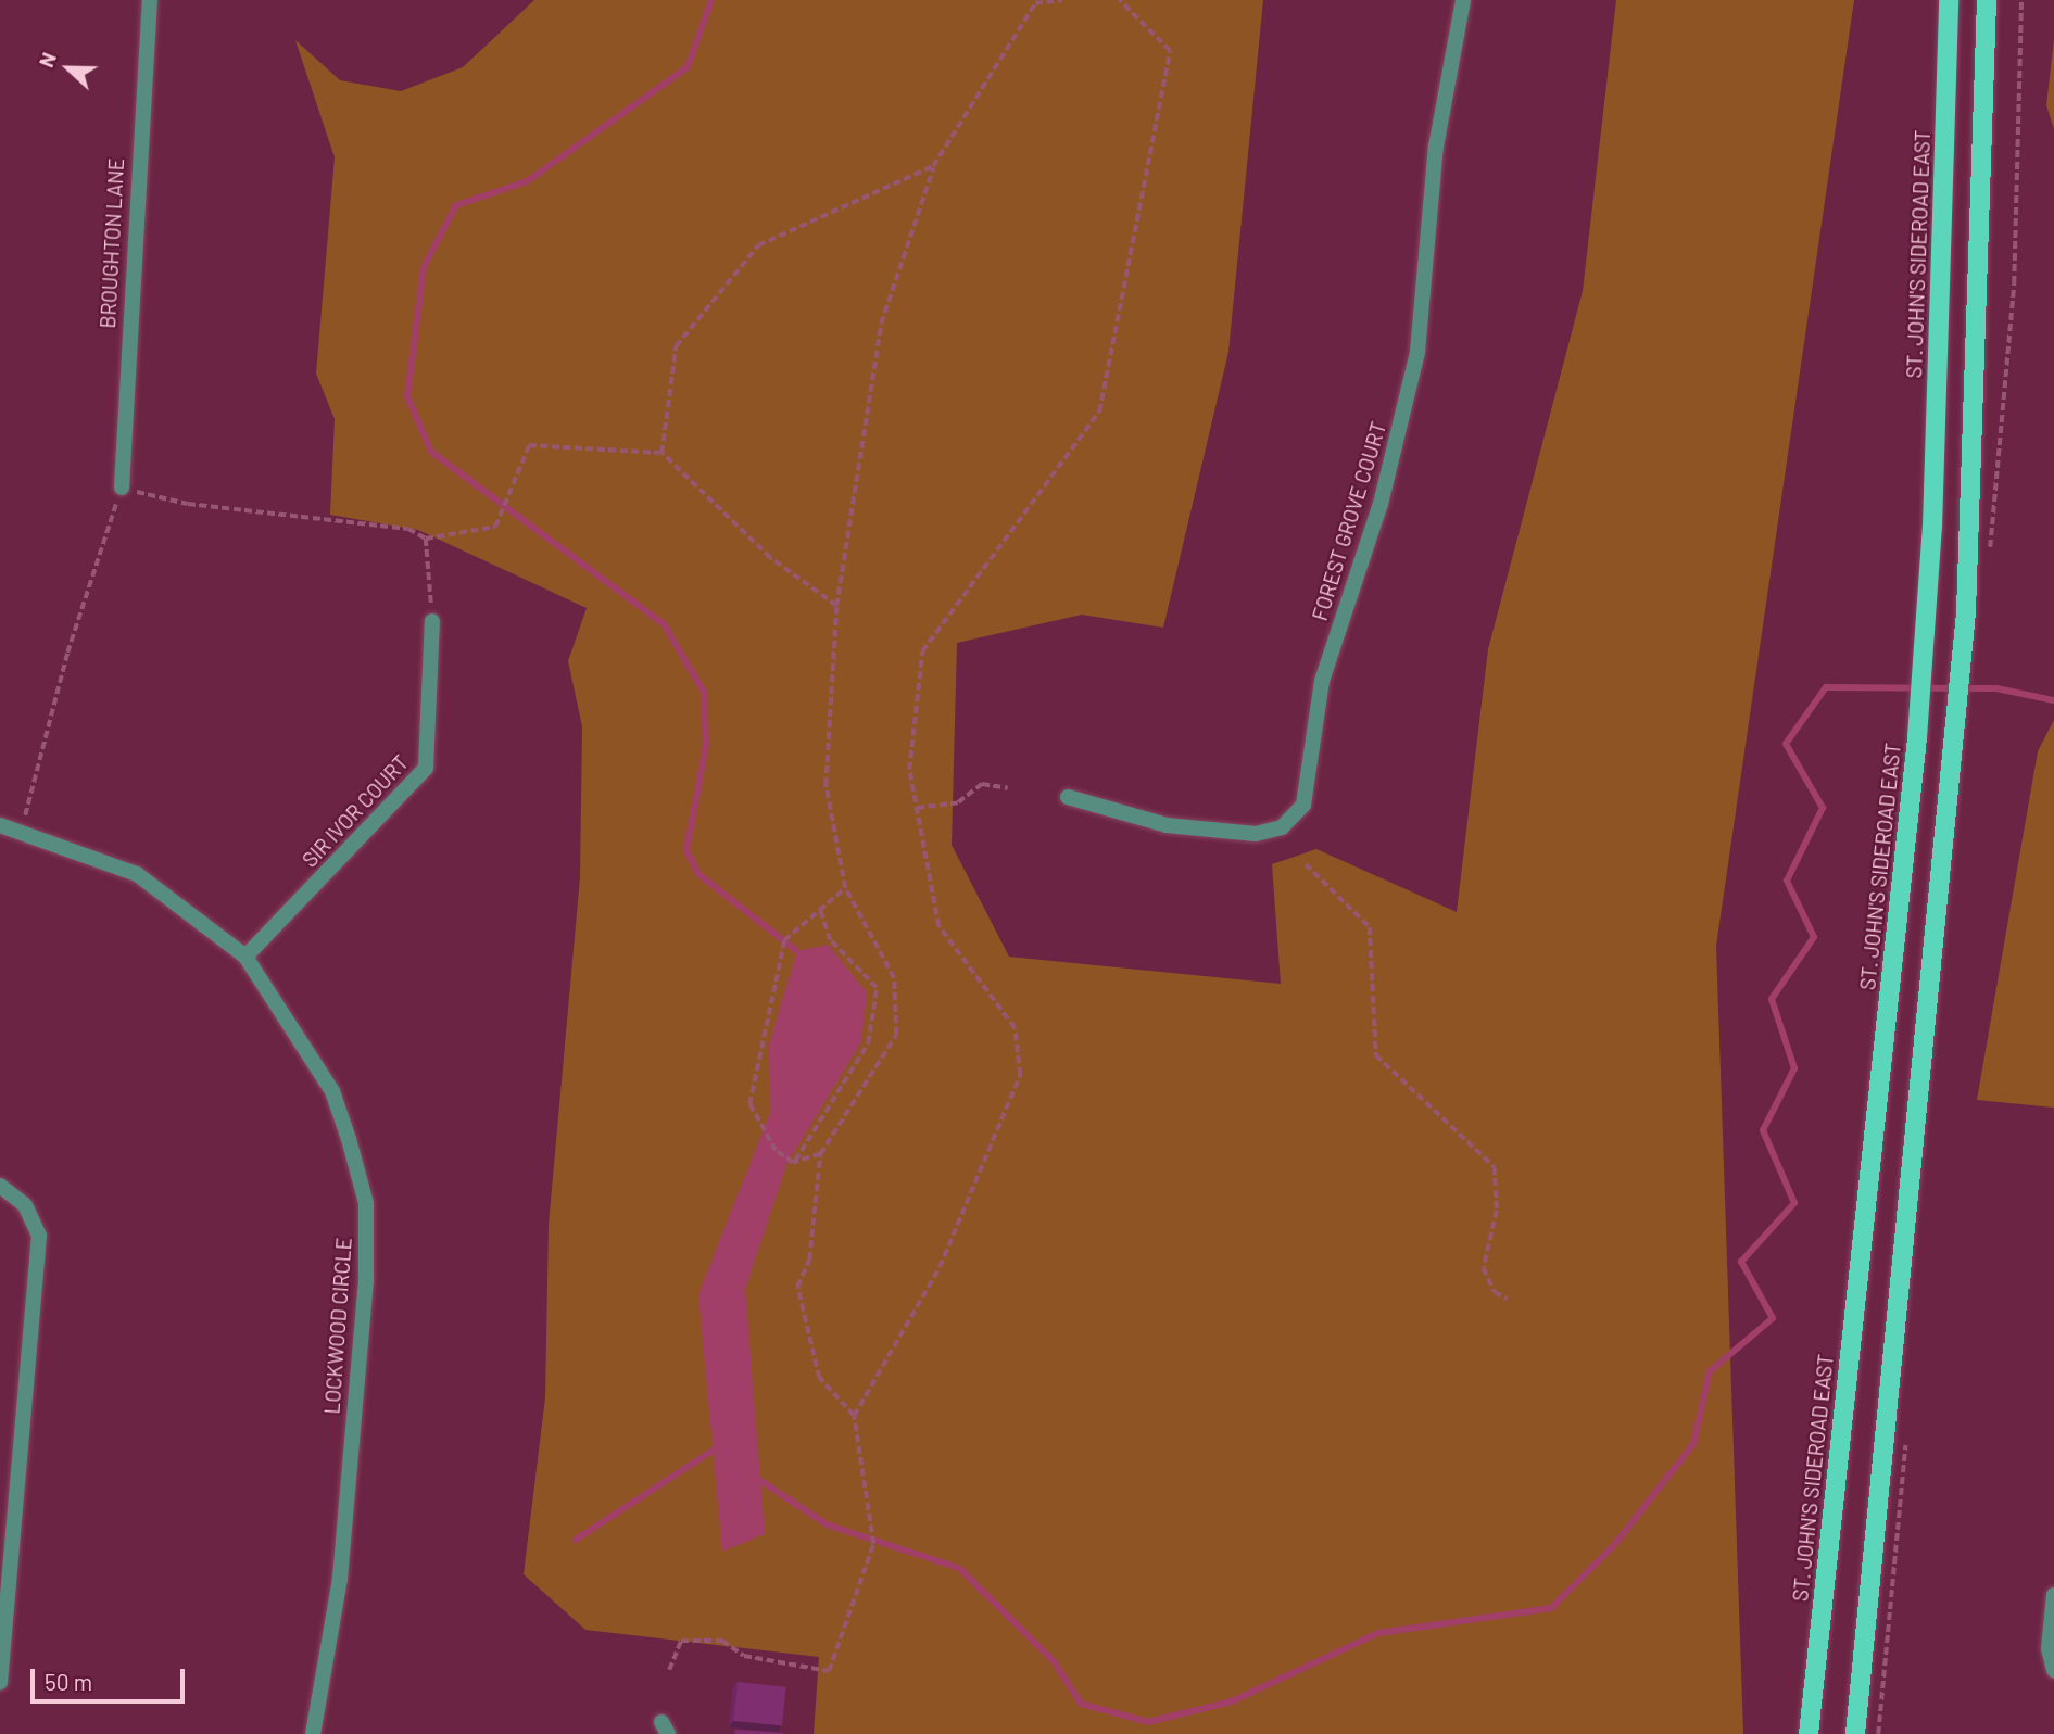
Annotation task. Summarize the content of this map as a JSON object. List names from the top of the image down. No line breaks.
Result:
{"streets":{"main road":["ST. JOHN'S SIDEROAD EAST"],"street":["BROUGHTON LANE","FOREST GROVE COURT","SIR IVOR COURT","LOCKWOOD CIRCLE"]},"crossings":[["SIR IVOR COURT","LOCKWOOD CIRCLE"]],"scale_bar":"50 m","north":"left"}
